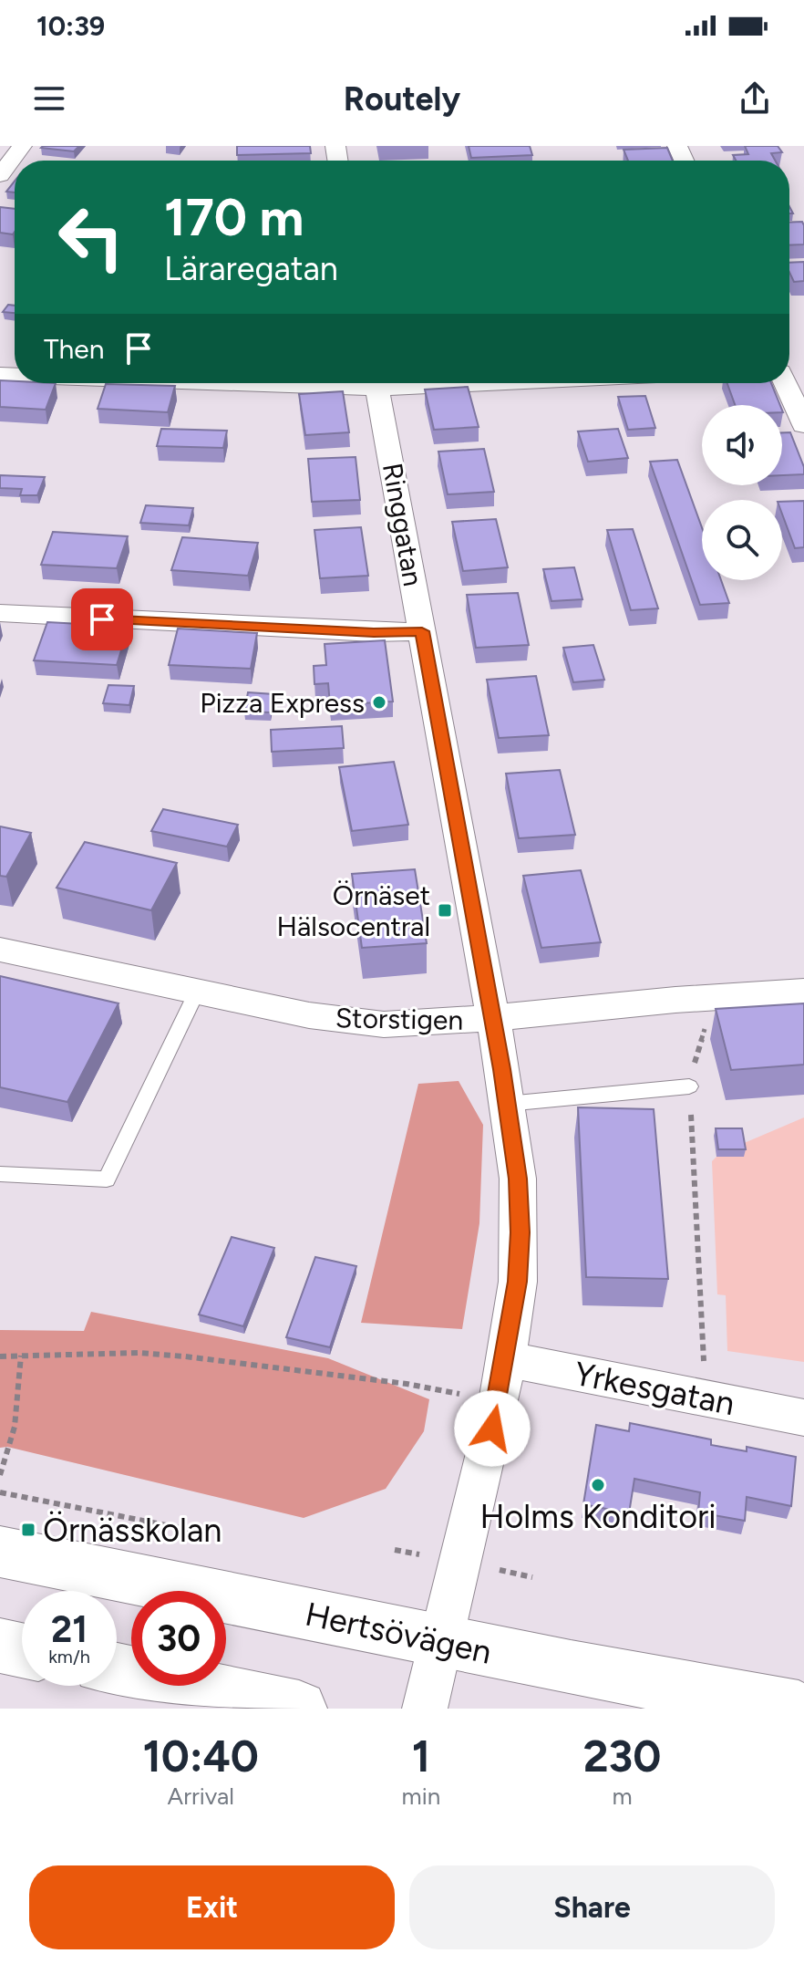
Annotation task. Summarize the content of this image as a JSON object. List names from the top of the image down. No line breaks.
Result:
{"streets":{"main road":["Hertsövägen"],"street":["Ringgatan","Storstigen","Yrkesgatan"]},"crossings":[["Ringgatan","Storstigen"],["Ringgatan","Yrkesgatan"],["Ringgatan","Hertsövägen"]],"places":{"other":["Pizza Express","Holms Konditori"],"transit":["Örnäset Hälsocentral","Örnässkolan"]},"page":{"status":"10:39","header":"Routely","turn":["170 m","Läraregatan"],"then":"Then","speed":"21 km/h","limit":"30","eta":["10:40","Arrival","1","min","230","m"],"buttons":["Exit","Share"]}}
